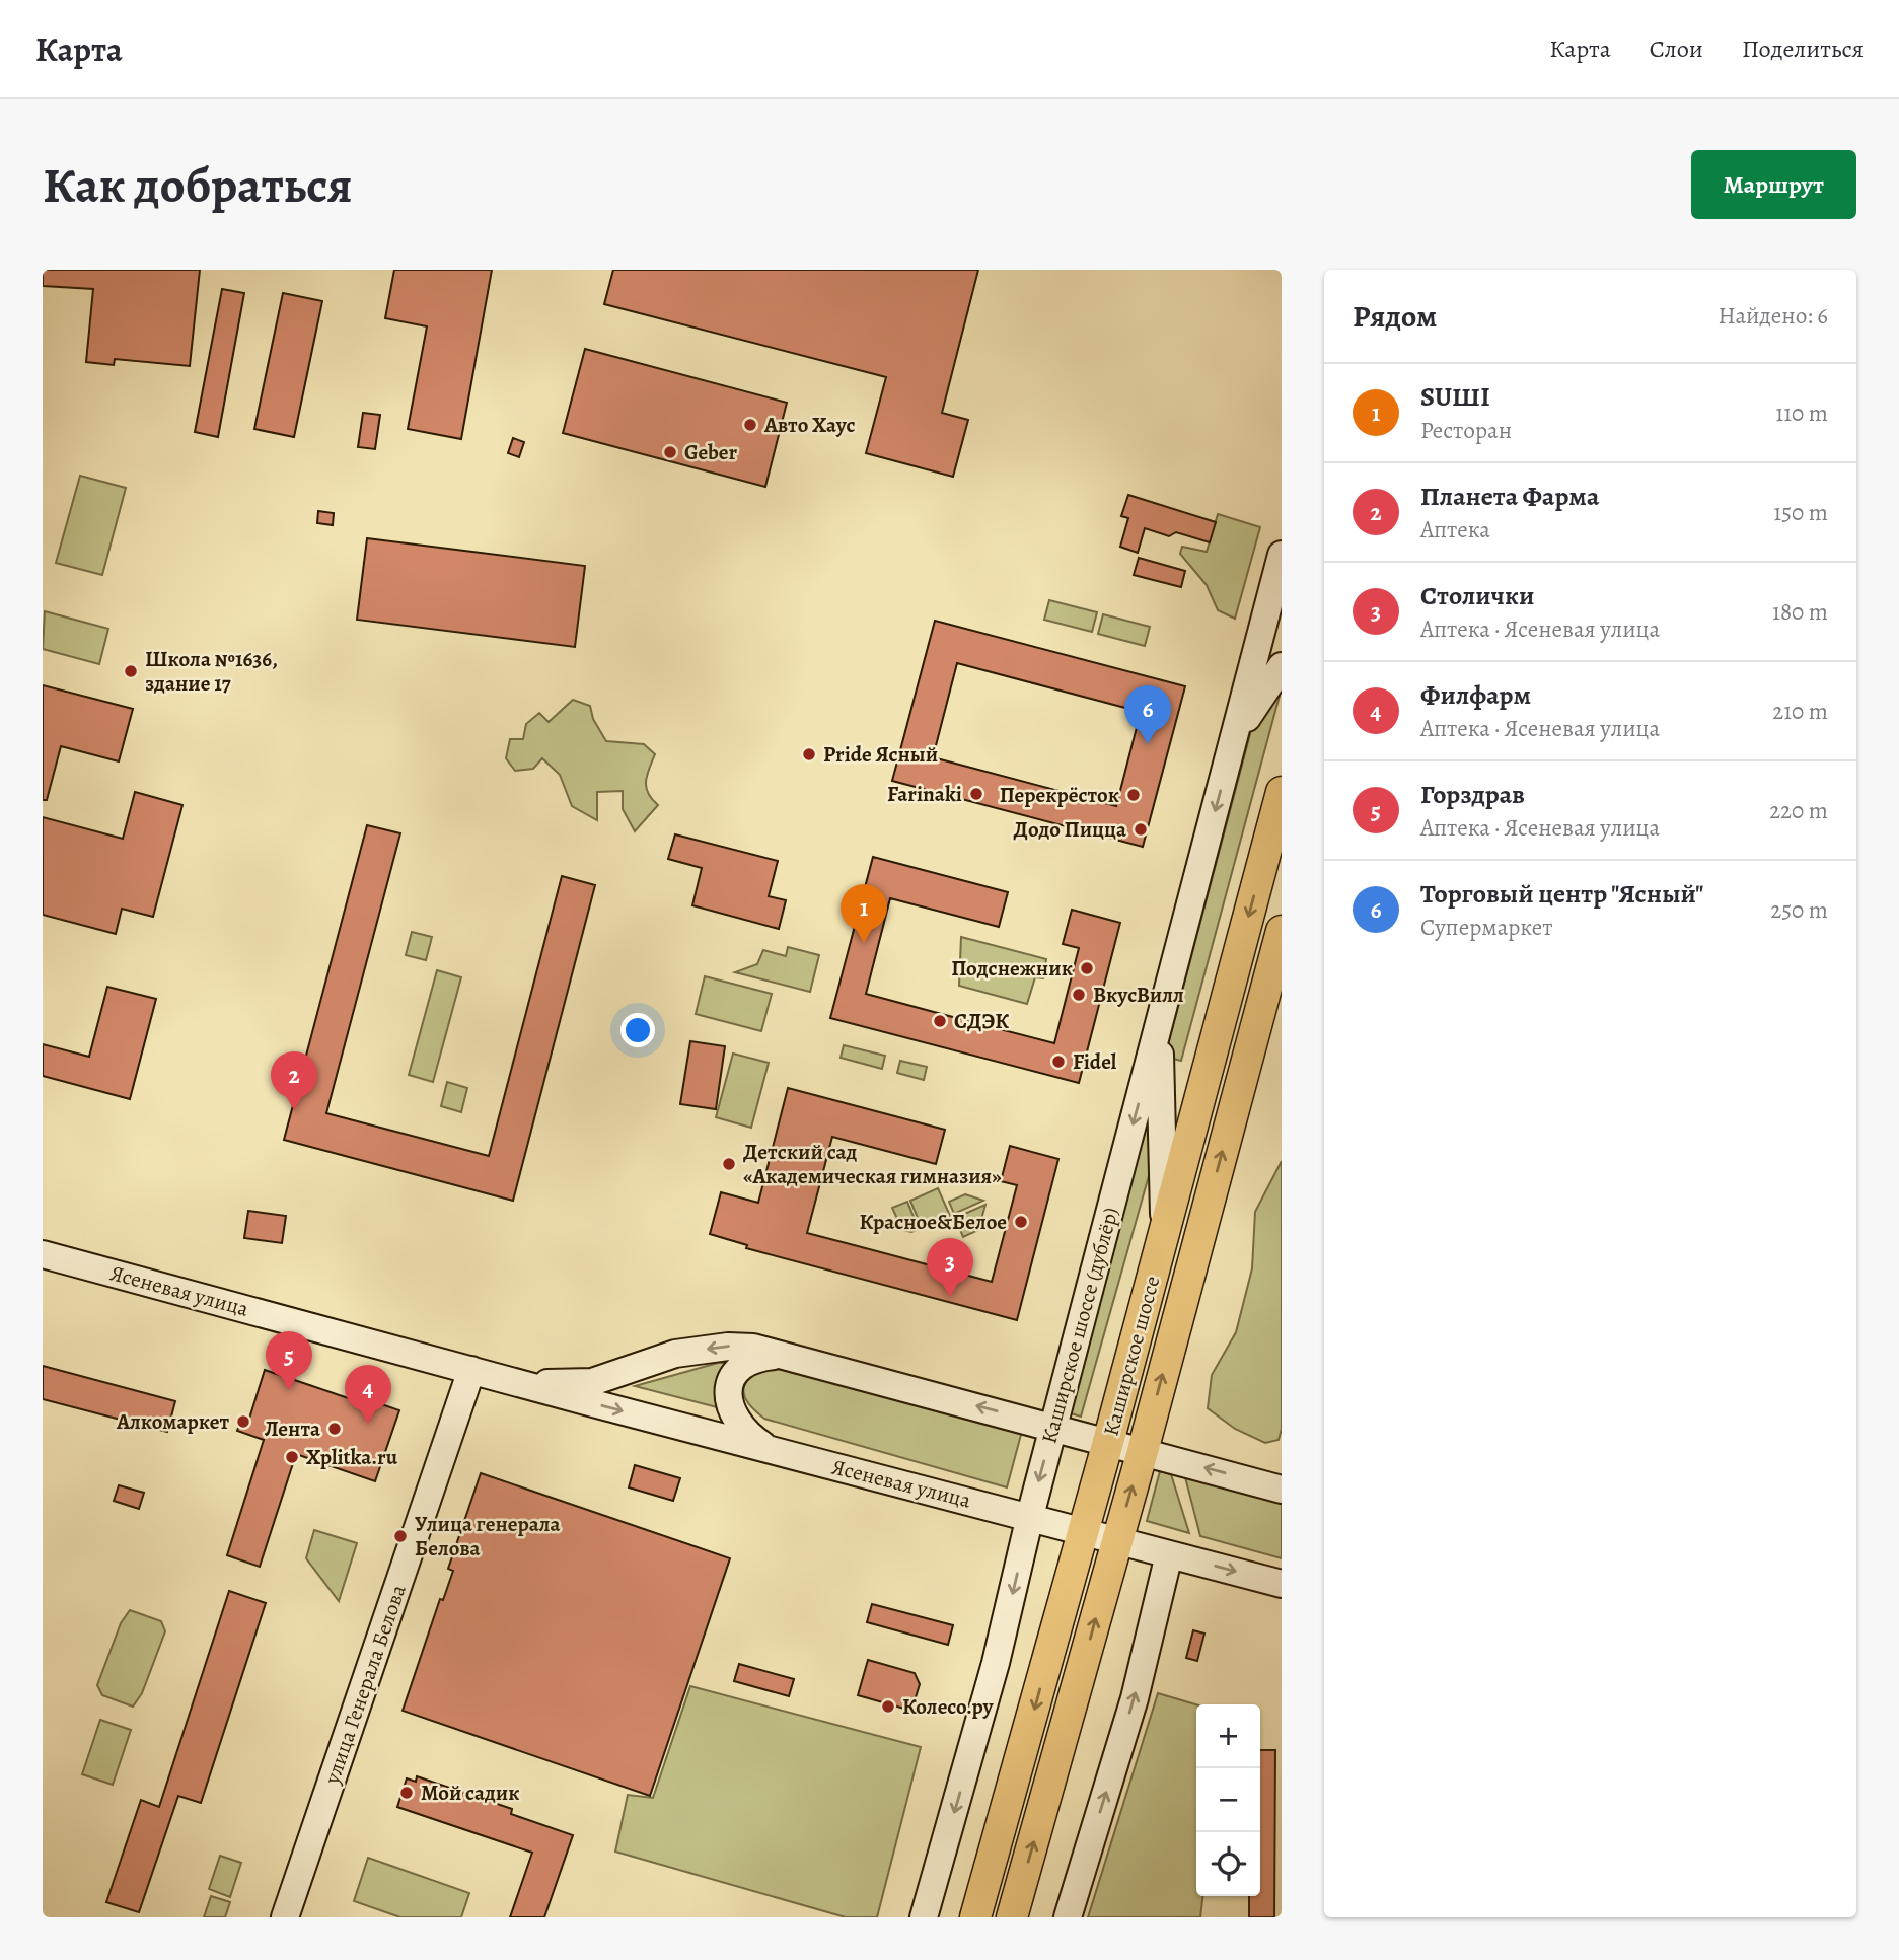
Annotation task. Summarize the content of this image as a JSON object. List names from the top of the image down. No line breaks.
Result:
{"streets":{"main road":["Ясеневая улица","Каширское шоссе (дублёр)","Каширское шоссе","улица Генерала Белова"]},"crossings":[["Ясеневая улица","Каширское шоссе (дублёр)"],["Ясеневая улица","Каширское шоссе"],["Ясеневая улица","улица Генерала Белова"]],"places":["Авто Хаус","Geber","Школа №1636, здание 17","Pride Ясный","Farinaki","Перекрёсток","Додо Пицца","Подснежник","ВкусВилл","СДЭК","Fidel","Детский сад «Академическая гимназия»","Красное&Белое","Алкомаркет","Лента","Xplitka.ru","Улица генерала Белова","Колесо.ру","Мой садик"],"page":{"header":"Карта","nav":["Карта","Слои","Поделиться"],"buttons":"Маршрут","title":"Как добраться","heading":["Рядом","Найдено: 6"],"list":[{"mark":"1","name":"SUШI","note":"Ресторан","value":"110 m"},{"mark":"2","name":"Планета Фарма","note":"Аптека","value":"150 m"},{"mark":"3","name":"Столички","note":"Аптека · Ясеневая улица","value":"180 m"},{"mark":"4","name":"Филфарм","note":"Аптека · Ясеневая улица","value":"210 m"},{"mark":"5","name":"Горздрав","note":"Аптека · Ясеневая улица","value":"220 m"},{"mark":"6","name":"Торговый центр \"Ясный\"","note":"Супермаркет","value":"250 m"}],"pins":["6","1","2","3","5","4"],"map_buttons":["+","−"]}}
